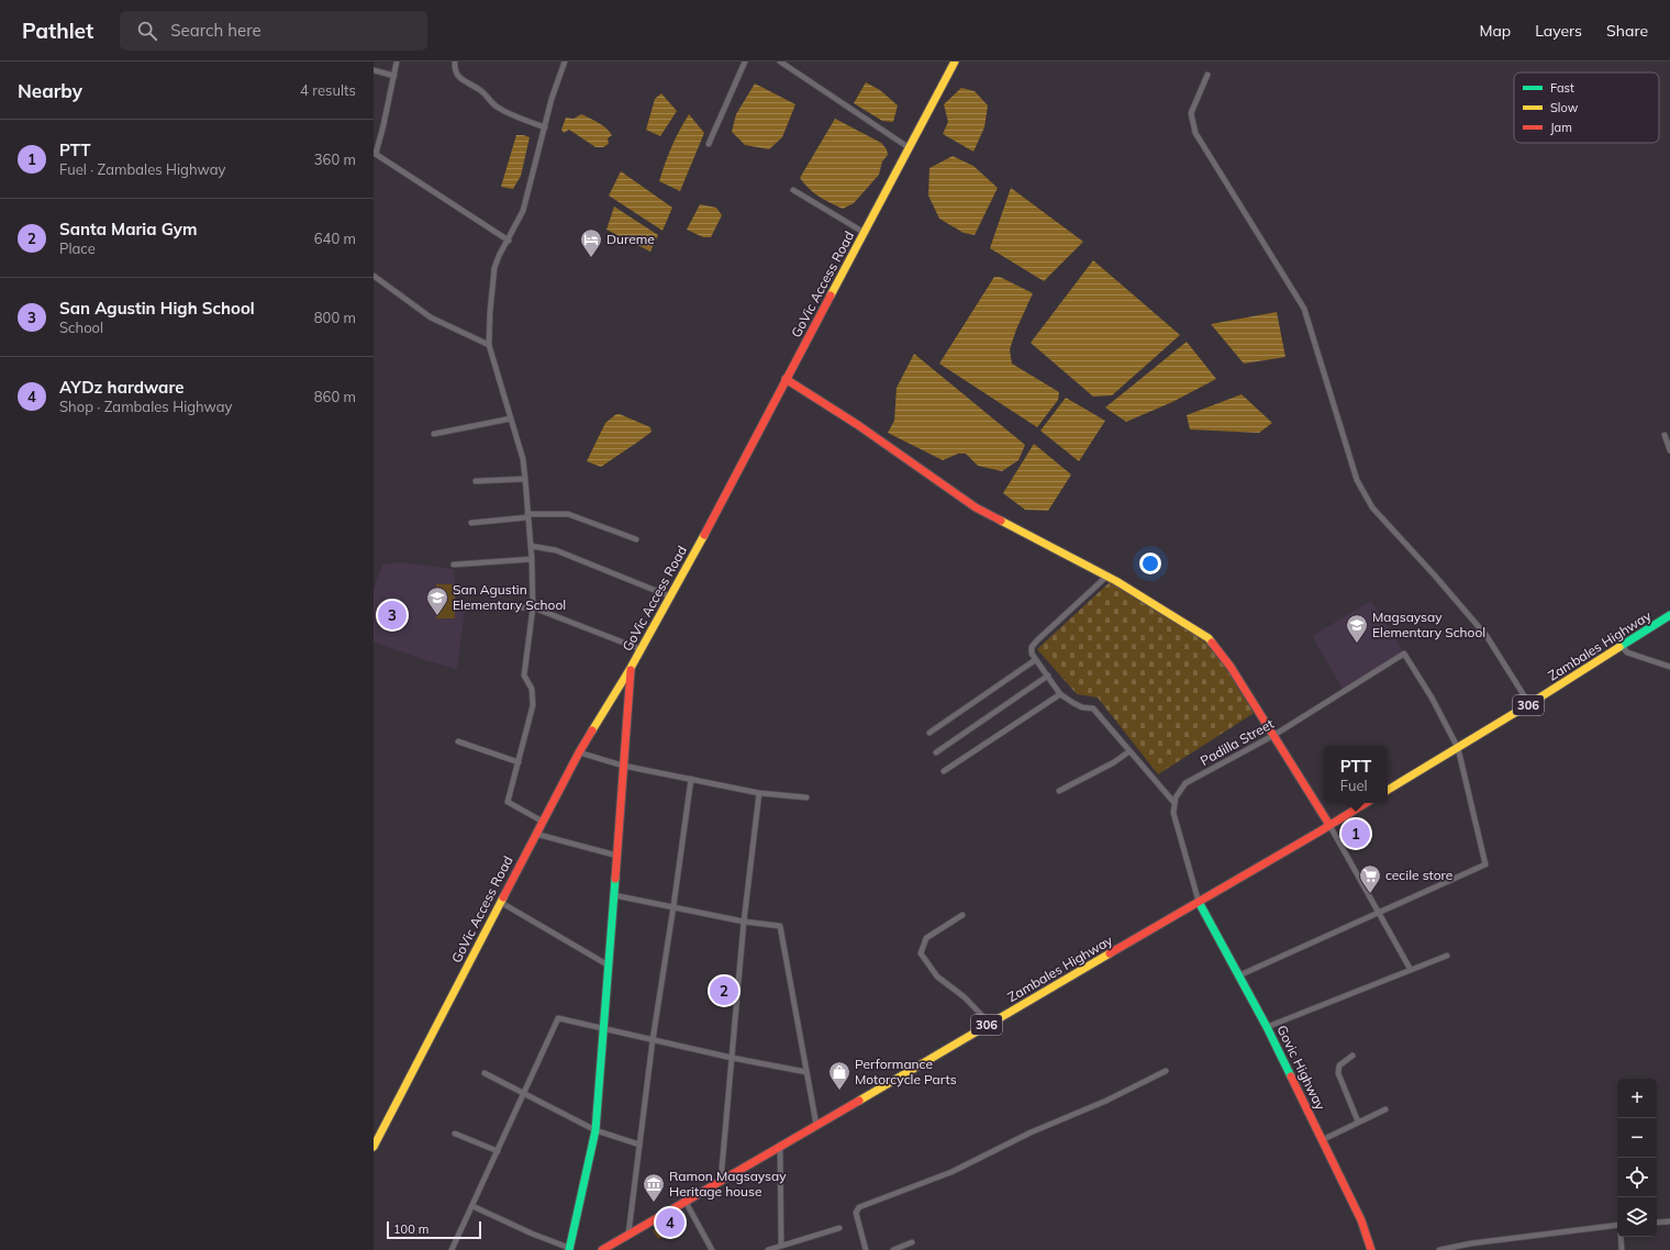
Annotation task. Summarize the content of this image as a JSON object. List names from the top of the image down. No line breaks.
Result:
{"streets":{"main road":["GoVic Access Road","Zambales Highway","306","Govic Highway"],"street":["Padilla Street"]},"crossings":[["Zambales Highway","Padilla Street"],["Zambales Highway","Govic Highway"]],"places":{"hotel":["Dureme"],"school or university":["San Agustin Elementary School","Magsaysay Elementary School"],"supermarket":["cecile store"],"shop":["Performance Motorcycle Parts"],"museum":["Ramon Magsaysay Heritage house"]},"legend":["Fast","Slow","Jam"],"scale_bar":"100 m","page":{"header":"Pathlet","search":"Search here","nav":["Map","Layers","Share"],"heading":["Nearby","4 results"],"list":[{"mark":"1","name":"PTT","note":"Fuel · Zambales Highway","value":"360 m"},{"mark":"2","name":"Santa Maria Gym","note":"Place","value":"640 m"},{"mark":"3","name":"San Agustin High School","note":"School","value":"800 m"},{"mark":"4","name":"AYDz hardware","note":"Shop · Zambales Highway","value":"860 m"}],"pins":["3","1","2","4"],"popup":["PTT","Fuel"],"map_buttons":["+","−"],"scale":"100 m"}}
